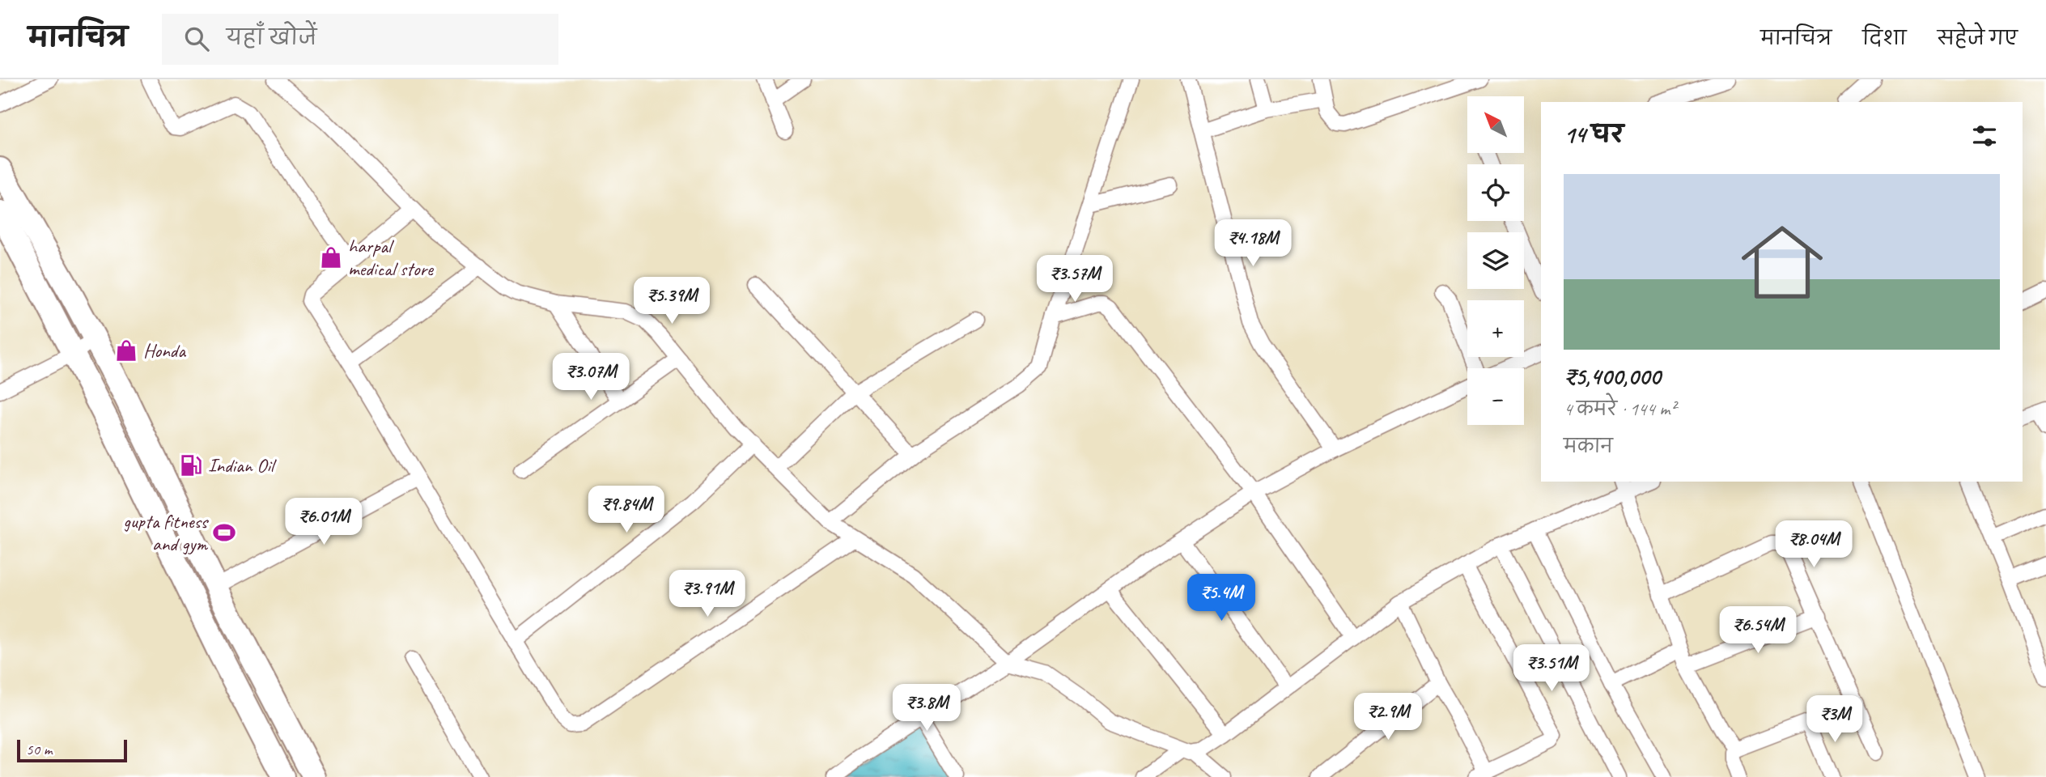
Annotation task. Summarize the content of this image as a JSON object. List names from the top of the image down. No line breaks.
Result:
{"places":{"shop":["harpal medical store","Honda"],"fuel station":["Indian Oil"],"sports":["gupta fitness and gym"]},"scale_bar":"50 m","north":"top left","page":{"header":"मानचित्र","search":"यहाँ खोजें","nav":["मानचित्र","दिशा","सहेजे गए"],"map_buttons":["+","−"],"heading":"14 घर","list":[{"name":"₹5,400,000","note":"4 कमरे · 144 m² · मकान"}],"price":["₹4.18M","₹3.57M","₹5.39M","₹3.07M","₹9.84M","₹6.01M","₹8.04M","₹3.91M","₹5.4M","₹6.54M","₹3.51M","₹3.8M","₹2.9M","₹3M"],"scale":"50 m"}}
